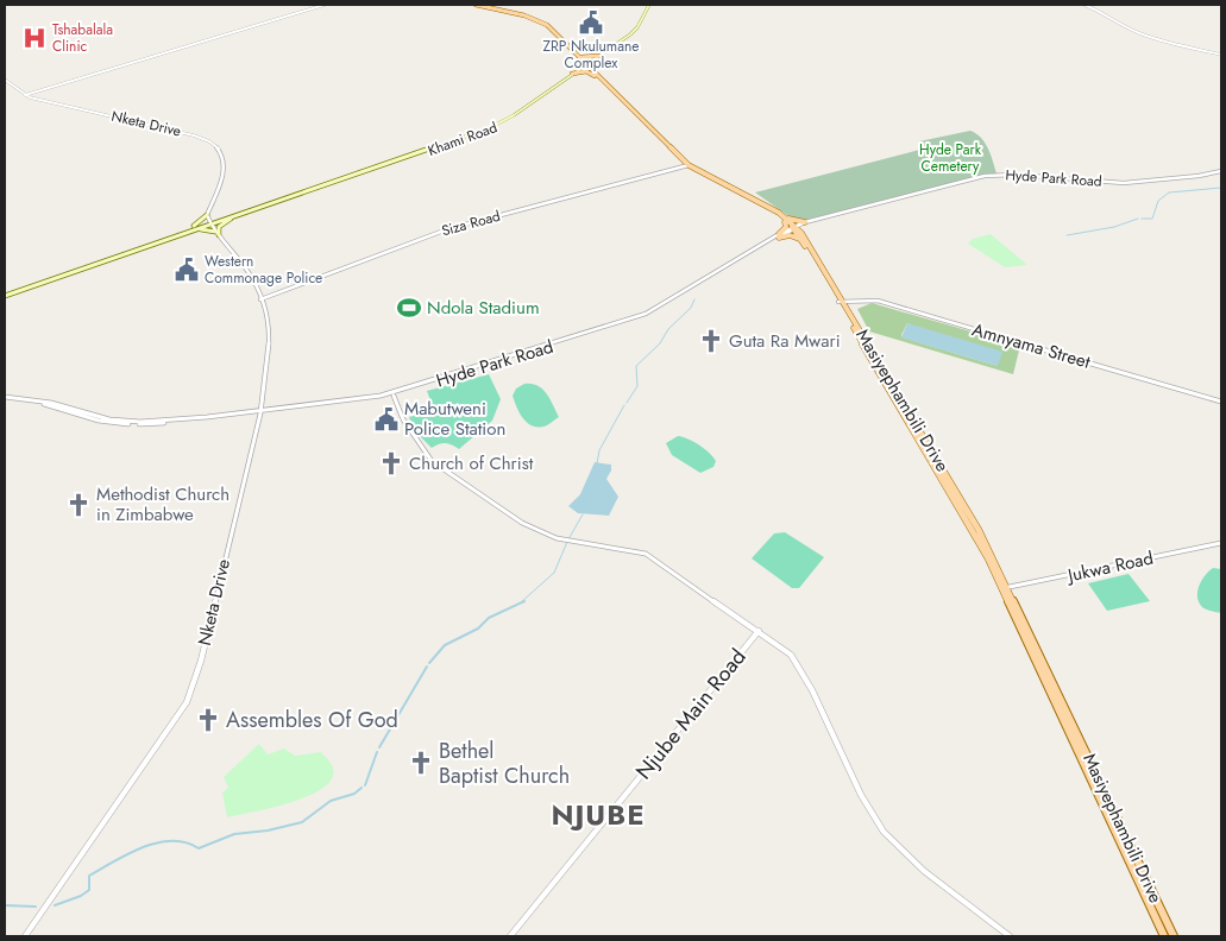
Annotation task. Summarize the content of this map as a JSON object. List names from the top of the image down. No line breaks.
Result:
{"streets":{"main road":["Khami Road","Masiyephambili Drive"],"street":["Nketa Drive","Hyde Park Road","Siza Road","Amnyama Street","Jukwa Road","Njube Main Road"]},"crossings":[["Nketa Drive","Khami Road"],["Nketa Drive","Hyde Park Road"],["Nketa Drive","Siza Road"],["Hyde Park Road","Masiyephambili Drive"],["Siza Road","Masiyephambili Drive"],["Amnyama Street","Masiyephambili Drive"],["Masiyephambili Drive","Jukwa Road"]],"districts":["NJUBE"],"parks":["Hyde Park Cemetery"],"places":{"public building":["ZRP Nkulumane Complex","Western Commonage Police","Mabutweni Police Station"],"hospital":["Tshabalala Clinic"],"sports":["Ndola Stadium"],"church":["Guta Ra Mwari","Church of Christ","Methodist Church in Zimbabwe","Assembles Of God","Bethel Baptist Church"]}}
